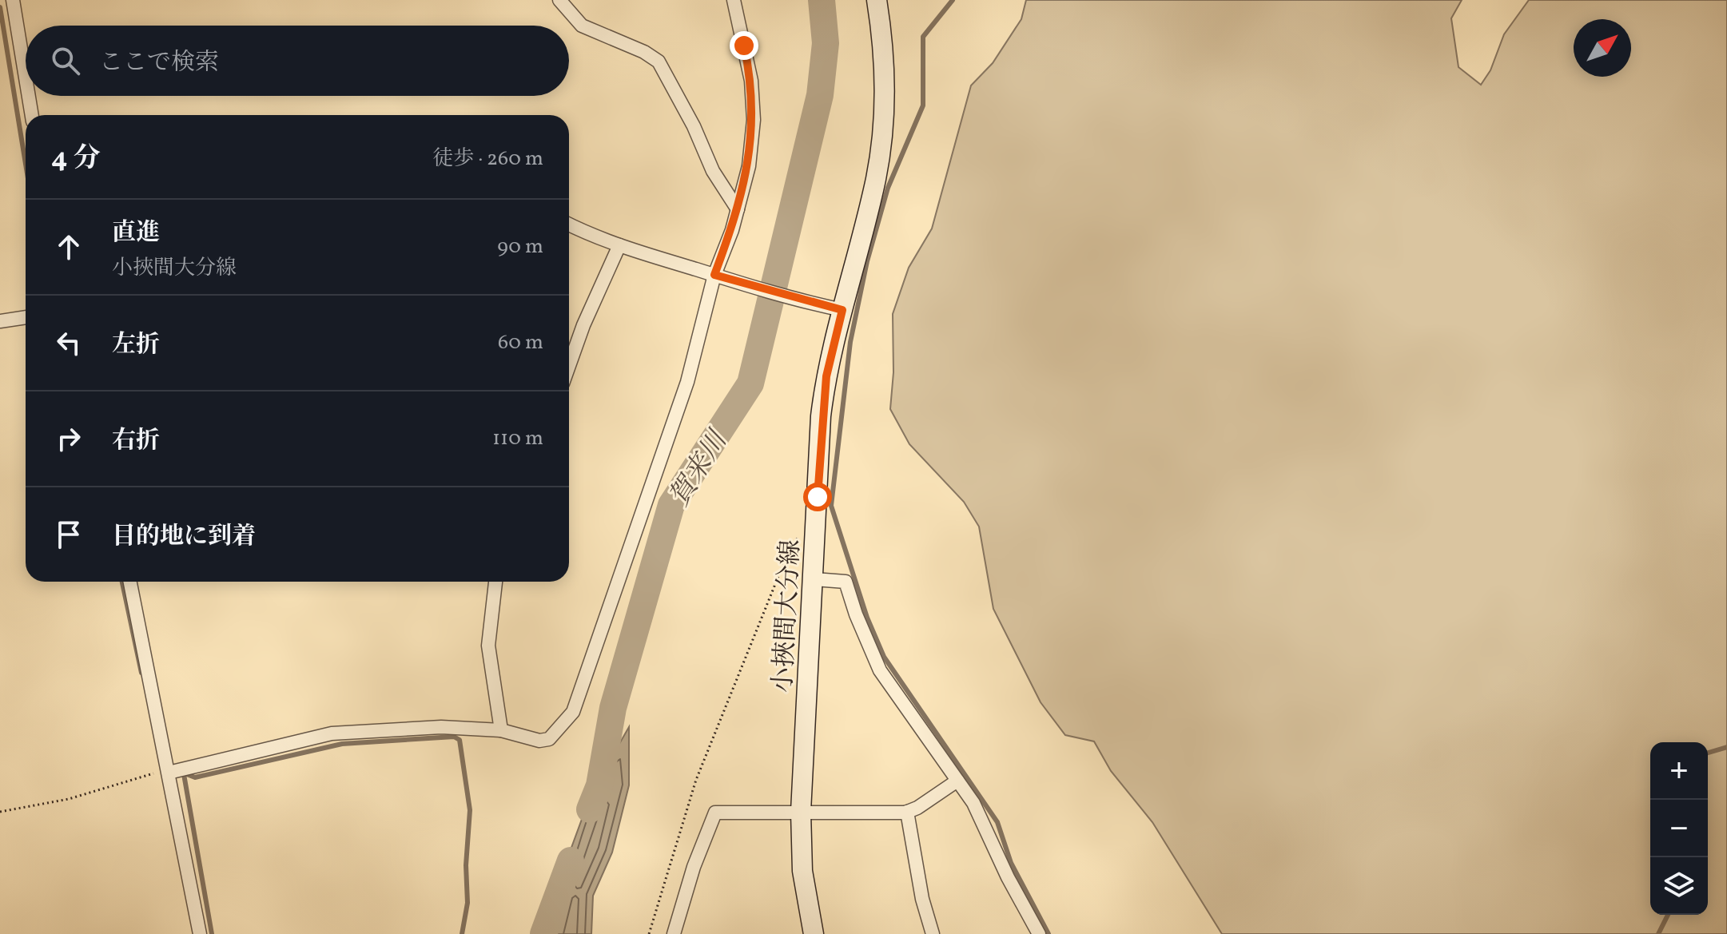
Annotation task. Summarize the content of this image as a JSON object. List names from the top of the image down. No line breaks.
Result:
{"streets":{"main road":["小挾間大分線"]},"water":["賀来川"],"north":"top right","page":{"search":"ここで検索","heading":["4 分","徒歩 · 260 m"],"list":[["直進","小挾間大分線","90 m"],["左折","60 m"],["右折","110 m"],"目的地に到着"],"map_buttons":["+","−"]}}
